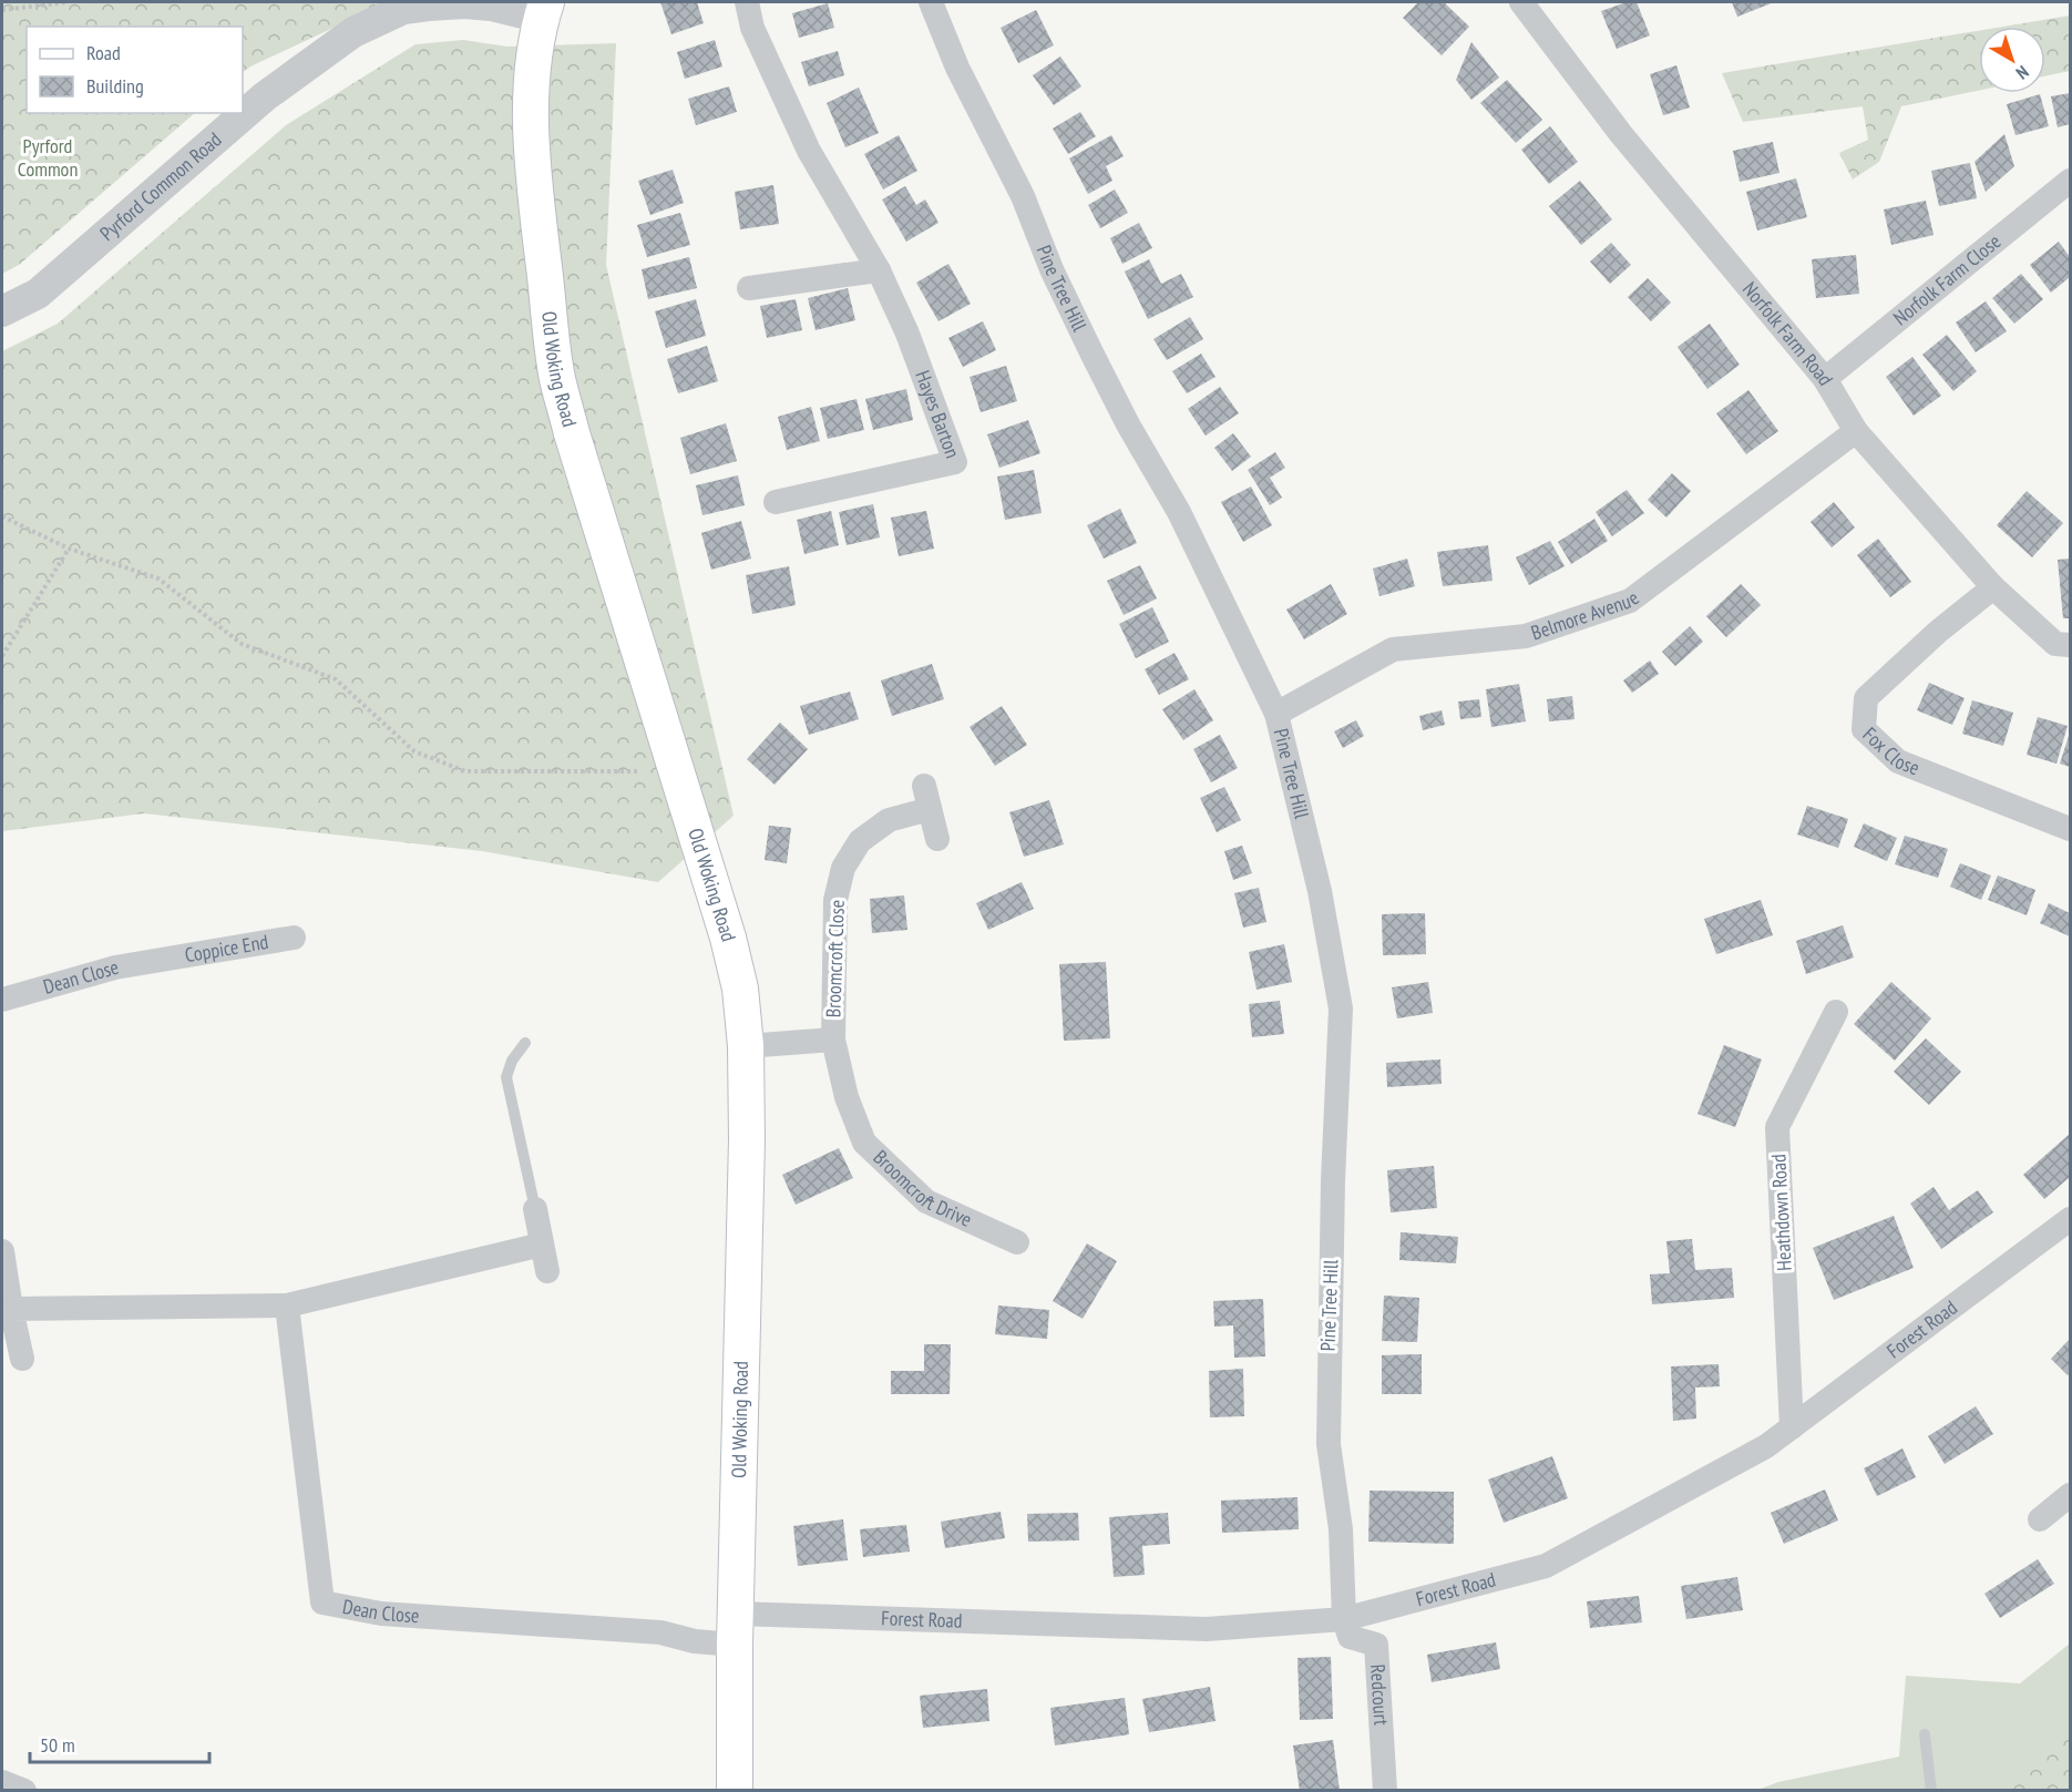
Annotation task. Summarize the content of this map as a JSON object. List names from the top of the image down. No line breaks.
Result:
{"streets":{"main road":["Old Woking Road"],"street":["Pyrford Common Road","Norfolk Farm Close","Pine Tree Hill","Norfolk Farm Road","Hayes Barton","Belmore Avenue","Fox Close","Coppice End","Broomcroft Close","Dean Close","Broomcroft Drive","Heathdown Road","Forest Road","Redcourt"]},"crossings":[["Pyrford Common Road","Old Woking Road"],["Norfolk Farm Close","Norfolk Farm Road"],["Pine Tree Hill","Belmore Avenue"],["Pine Tree Hill","Forest Road"],["Pine Tree Hill","Redcourt"],["Norfolk Farm Road","Belmore Avenue"],["Norfolk Farm Road","Fox Close"],["Old Woking Road","Dean Close"],["Old Woking Road","Forest Road"],["Coppice End","Dean Close"],["Broomcroft Close","Broomcroft Drive"],["Dean Close","Forest Road"],["Heathdown Road","Forest Road"],["Forest Road","Redcourt"]],"parks":["Pyrford Common"],"legend":["Road","Building"],"scale_bar":"50 m","north":"bottom right"}
